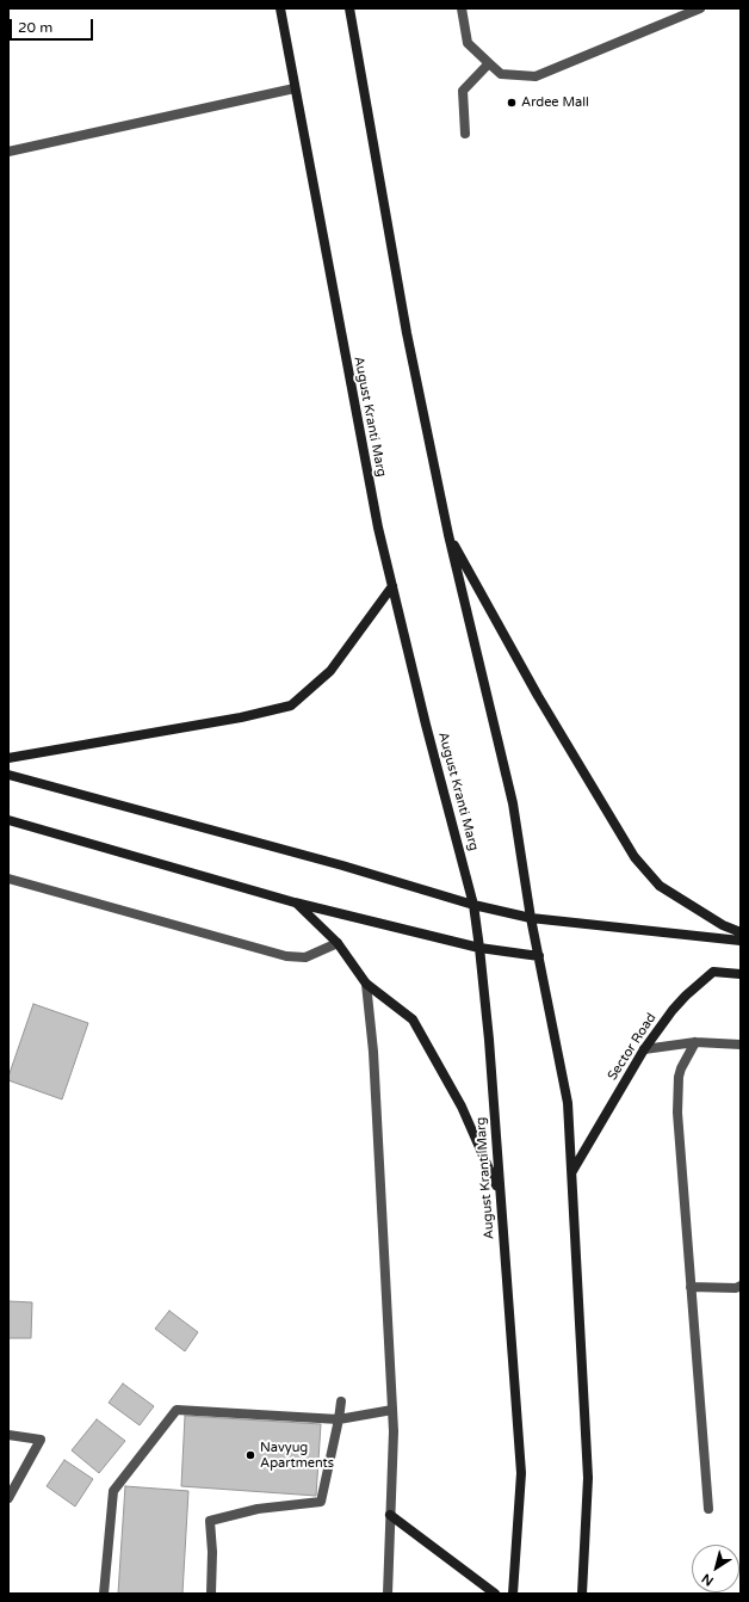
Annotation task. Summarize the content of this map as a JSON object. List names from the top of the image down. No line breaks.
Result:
{"streets":{"main road":["August Kranti Marg","Sector Road"]},"places":["Ardee Mall","Navyug Apartments"],"scale_bar":"20 m","north":"bottom left"}
